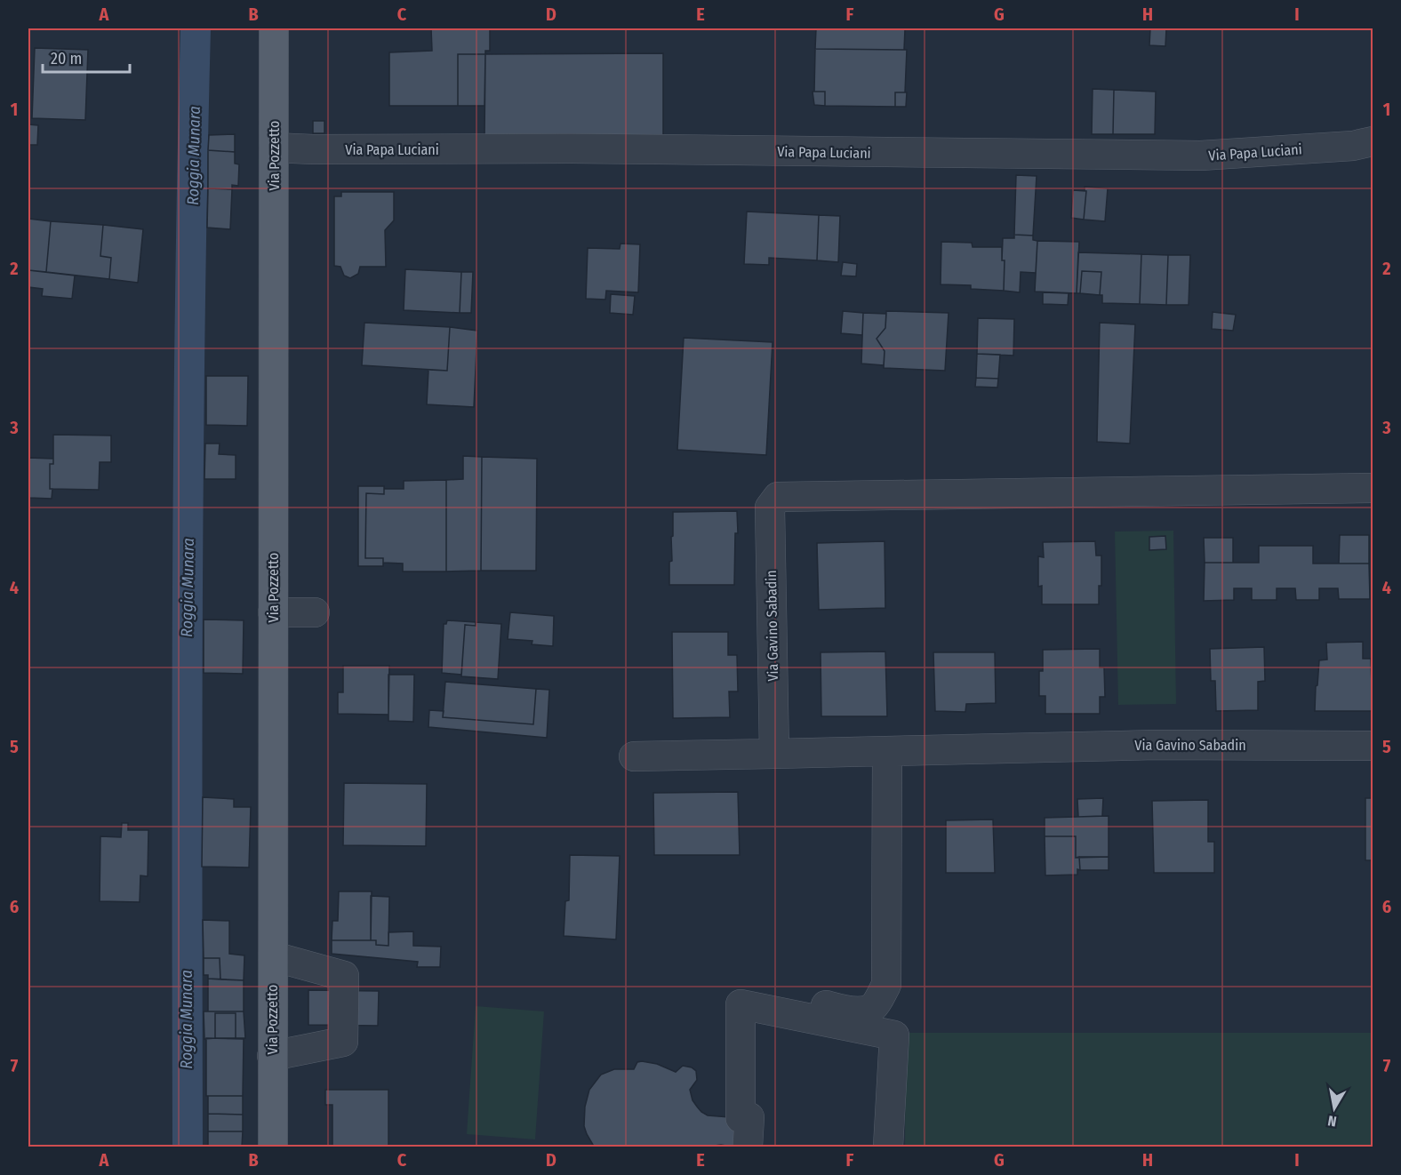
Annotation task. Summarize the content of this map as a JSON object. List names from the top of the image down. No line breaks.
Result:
{"streets":{"main road":["Via Pozzetto"],"street":["Via Papa Luciani","Via Gavino Sabadin"]},"crossings":[["Via Papa Luciani","Via Pozzetto"]],"water":["Roggia Munara"],"scale_bar":"20 m","north":"bottom","grid":{"columns":["A","B","C","D","E","F","G","H","I"],"rows":["1","2","3","4","5","6","7"]}}
